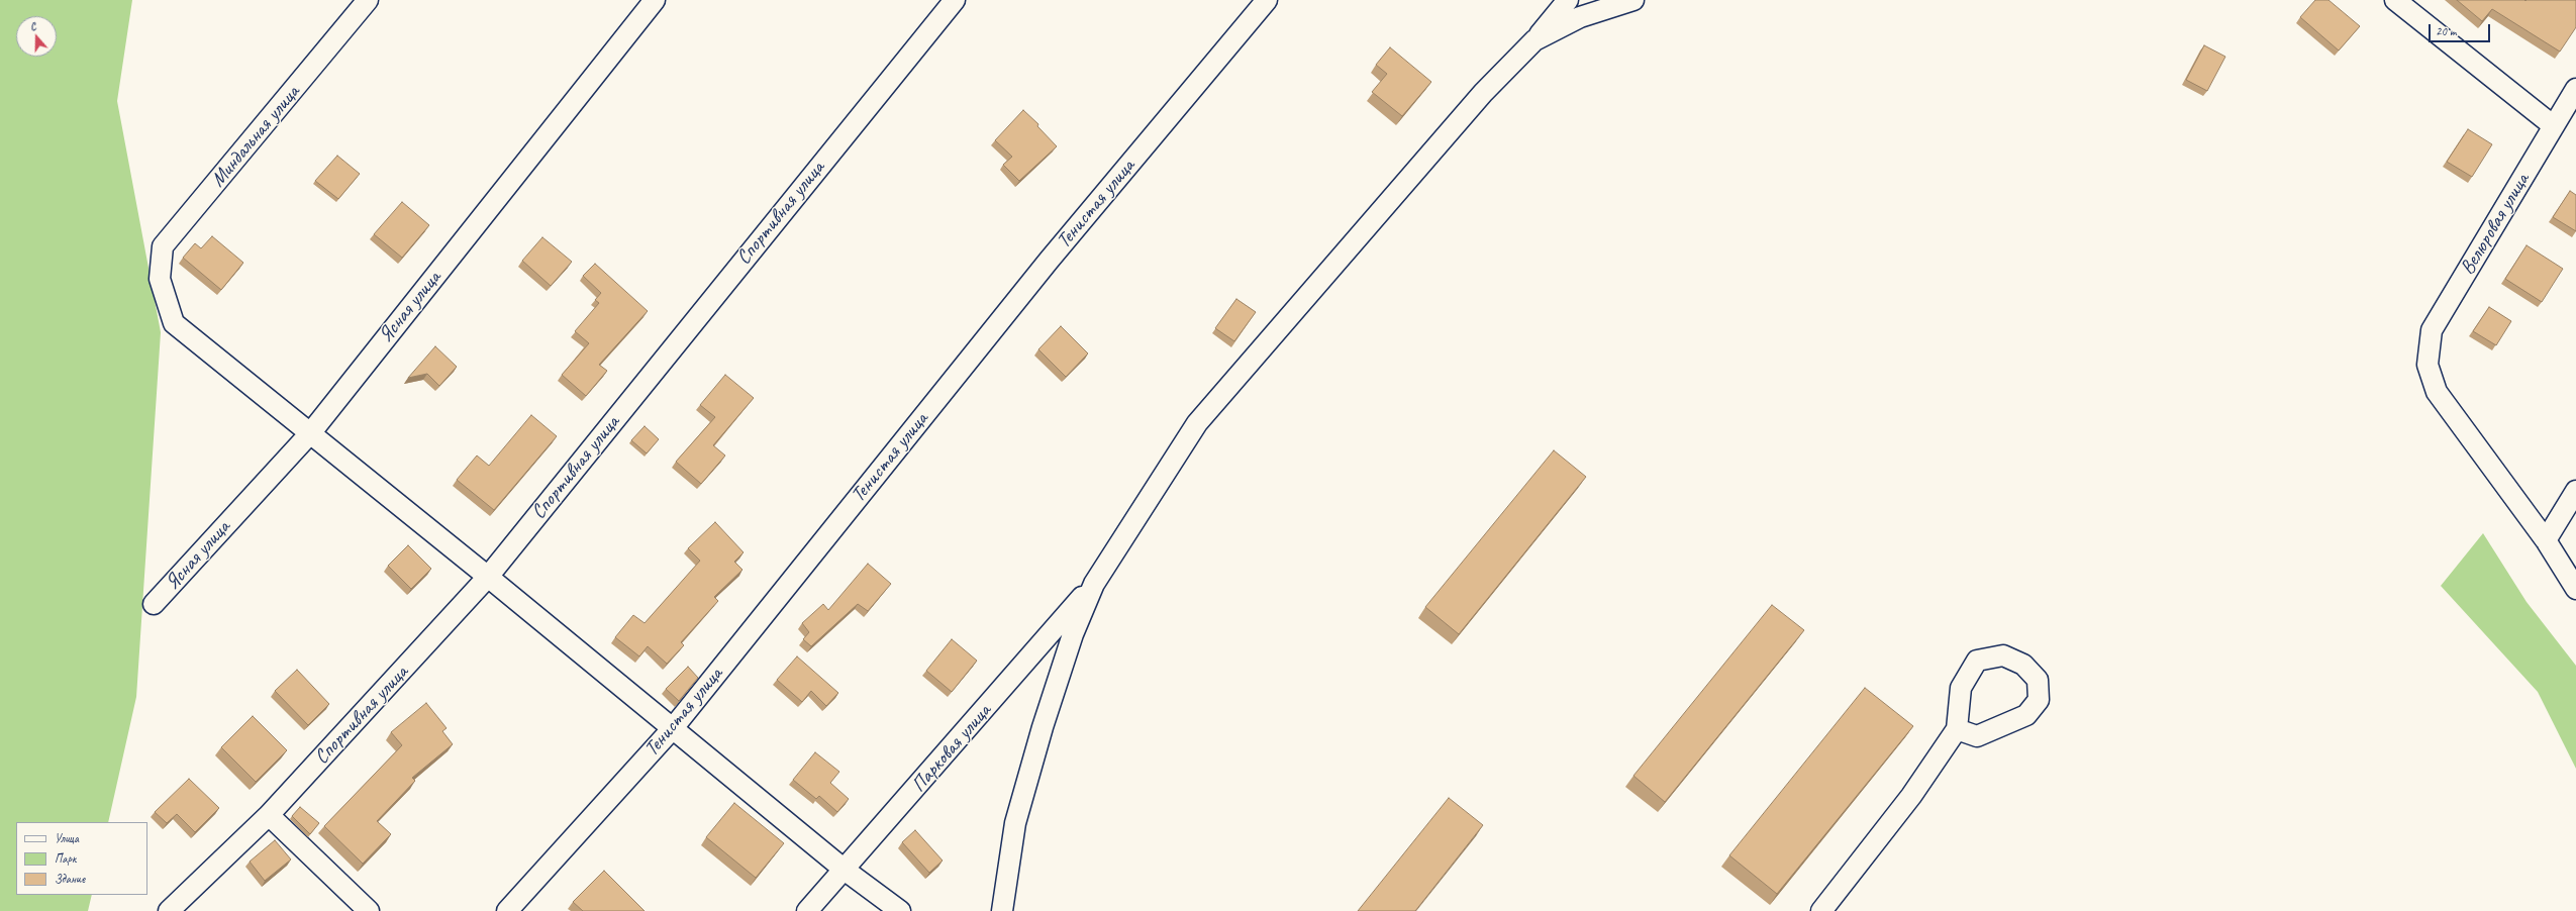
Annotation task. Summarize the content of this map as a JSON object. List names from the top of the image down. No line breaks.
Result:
{"streets":{"street":["Миндальная улица","Тенистая улица","Спортивная улица","Велюровая улица","Ясная улица","Парковая улица"]},"crossings":[["Миндальная улица","Ясная улица"]],"legend":["Улица","Парк","Здание"],"scale_bar":"20 m","north":"top"}
